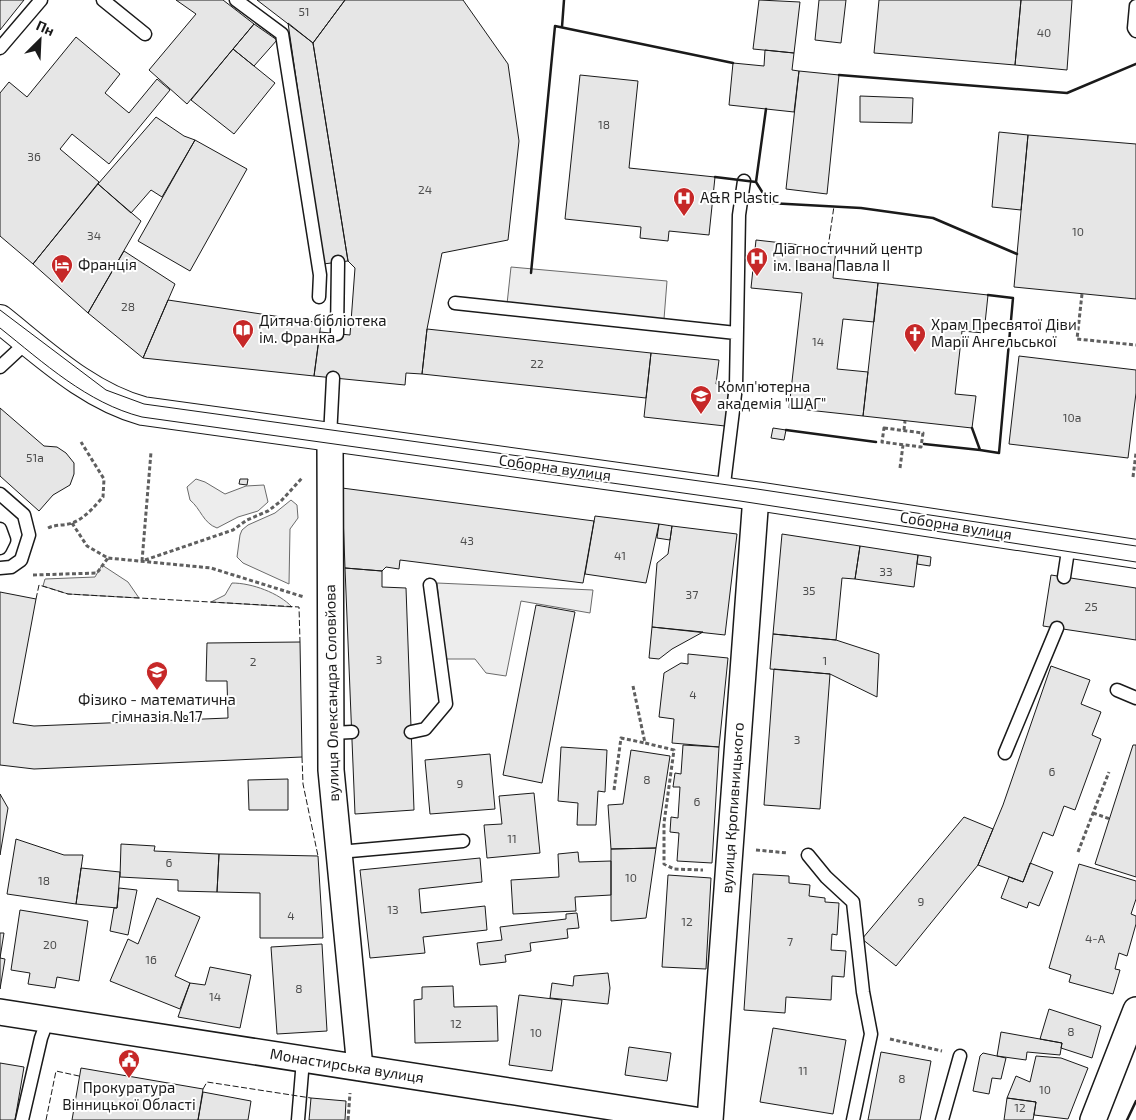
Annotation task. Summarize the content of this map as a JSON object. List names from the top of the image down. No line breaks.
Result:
{"streets":{"street":["Соборна вулиця","вулиця Олександра Соловйова","вулиця Кропивницького","Монастирська вулиця"]},"crossings":[["Соборна вулиця","вулиця Олександра Соловйова"],["Соборна вулиця","вулиця Кропивницького"],["вулиця Олександра Соловйова","Монастирська вулиця"]],"places":{"hospital":["A&R Plastic","Діагностичний центр ім. Івана Павла II"],"hotel":["Франція"],"library":["Дитяча бібліотека ім. Франка"],"church":["Храм Пресвятої Діви Марії Ангельської"],"school or university":["Комп'ютерна академія \"ШАГ\"","Фізико - математична гімназія №17"],"public building":["Прокуратура Вінницької Області"]},"house_numbers":["51","40","18","36","24","10","34","28","14","22","10а","51а","43","41","33","35","37","25","3","1","2","4","3","6","8","9","6","11","6","10","18","9","13","4","12","4-А","7","20","16","8","14","12","8","10","11","8","10","12"],"north":"top right"}
